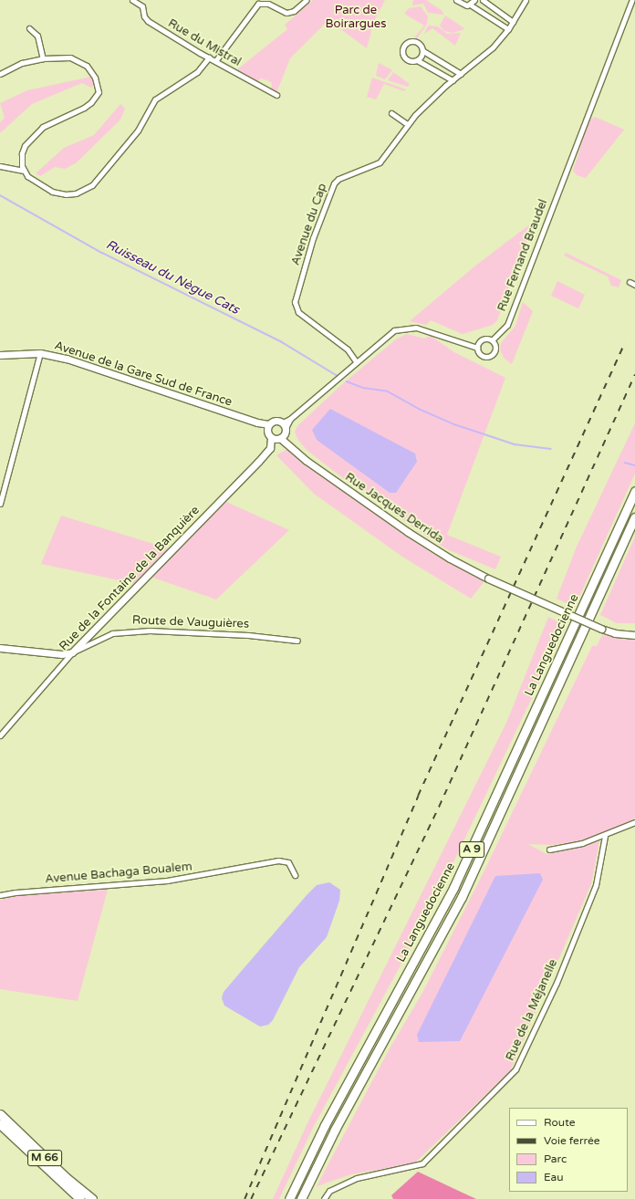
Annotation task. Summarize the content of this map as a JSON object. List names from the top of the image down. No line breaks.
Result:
{"streets":{"highway":["La Languedocienne","A 9","M 66"],"street":["Rue du Mistral","Avenue du Cap","Rue Fernand Braudel","Avenue de la Gare Sud de France","Rue Jacques Derrida","Rue de la Fontaine de la Banquière","Route de Vauguières","Avenue Bachaga Boualem","Rue de la Méjanelle"]},"crossings":[["Rue de la Fontaine de la Banquière","Route de Vauguières"]],"water":["Ruisseau du Nègue Cats"],"parks":["Parc de Boirargues"],"legend":["Route","Voie ferrée","Parc","Eau"]}
